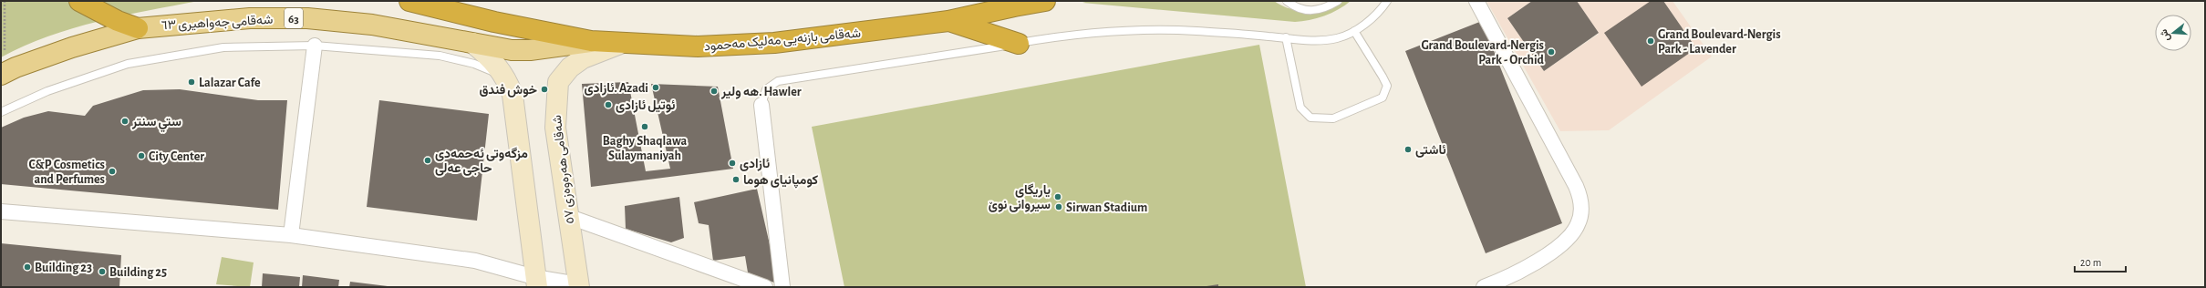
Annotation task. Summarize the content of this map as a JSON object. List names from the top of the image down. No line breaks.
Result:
{"streets":{"highway":["شەقامی بازنەیی مەلیک مەحمود"],"main road":["63","شەقامی جەواهیری ٦٣"],"street":["شەقامی هەرەوەزی ٥٧"]},"crossings":[["شەقامی جەواهیری ٦٣","شەقامی بازنەیی مەلیک مەحمود"],["شەقامی بازنەیی مەلیک مەحمود","شەقامی هەرەوەزی ٥٧"]],"places":["Grand Boulevard-Nergis Park - Lavender","Grand Boulevard-Nergis Park - Orchid","Lalazar Cafe","ئازادى. Azadi","خوش فندق","هه ولير. Hawler","ئوتیل ئازادی","ستي سنتر","Baghy Shaqlawa Sulaymaniyah","ئاشتی","City Center","مزگەوتی ئەحمەدی حاجی عەلی","ئازادی","C&P Cosmetics and Perfumes","کومپانیای هوما","یاریگای سیروانی نوێ","Sirwan Stadium","Building 23","Building 25"],"scale_bar":"20 m","north":"left"}
